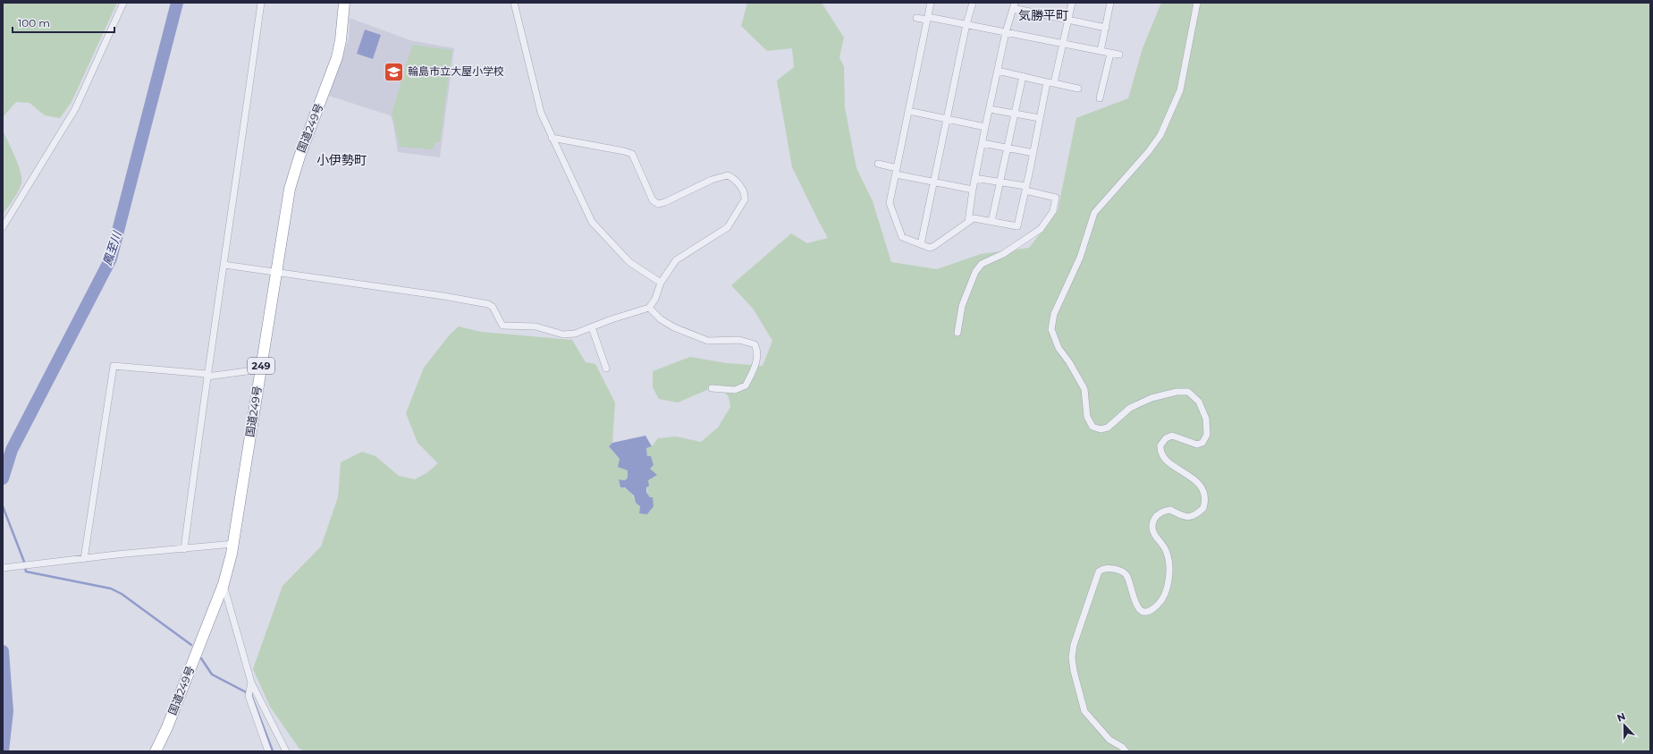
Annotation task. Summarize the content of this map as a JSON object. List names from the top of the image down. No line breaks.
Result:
{"streets":{"highway":["国道249号","249"]},"districts":["気勝平町","小伊勢町"],"water":["鳳至川"],"places":{"school or university":["輪島市立大屋小学校"]},"scale_bar":"100 m","north":"top"}
